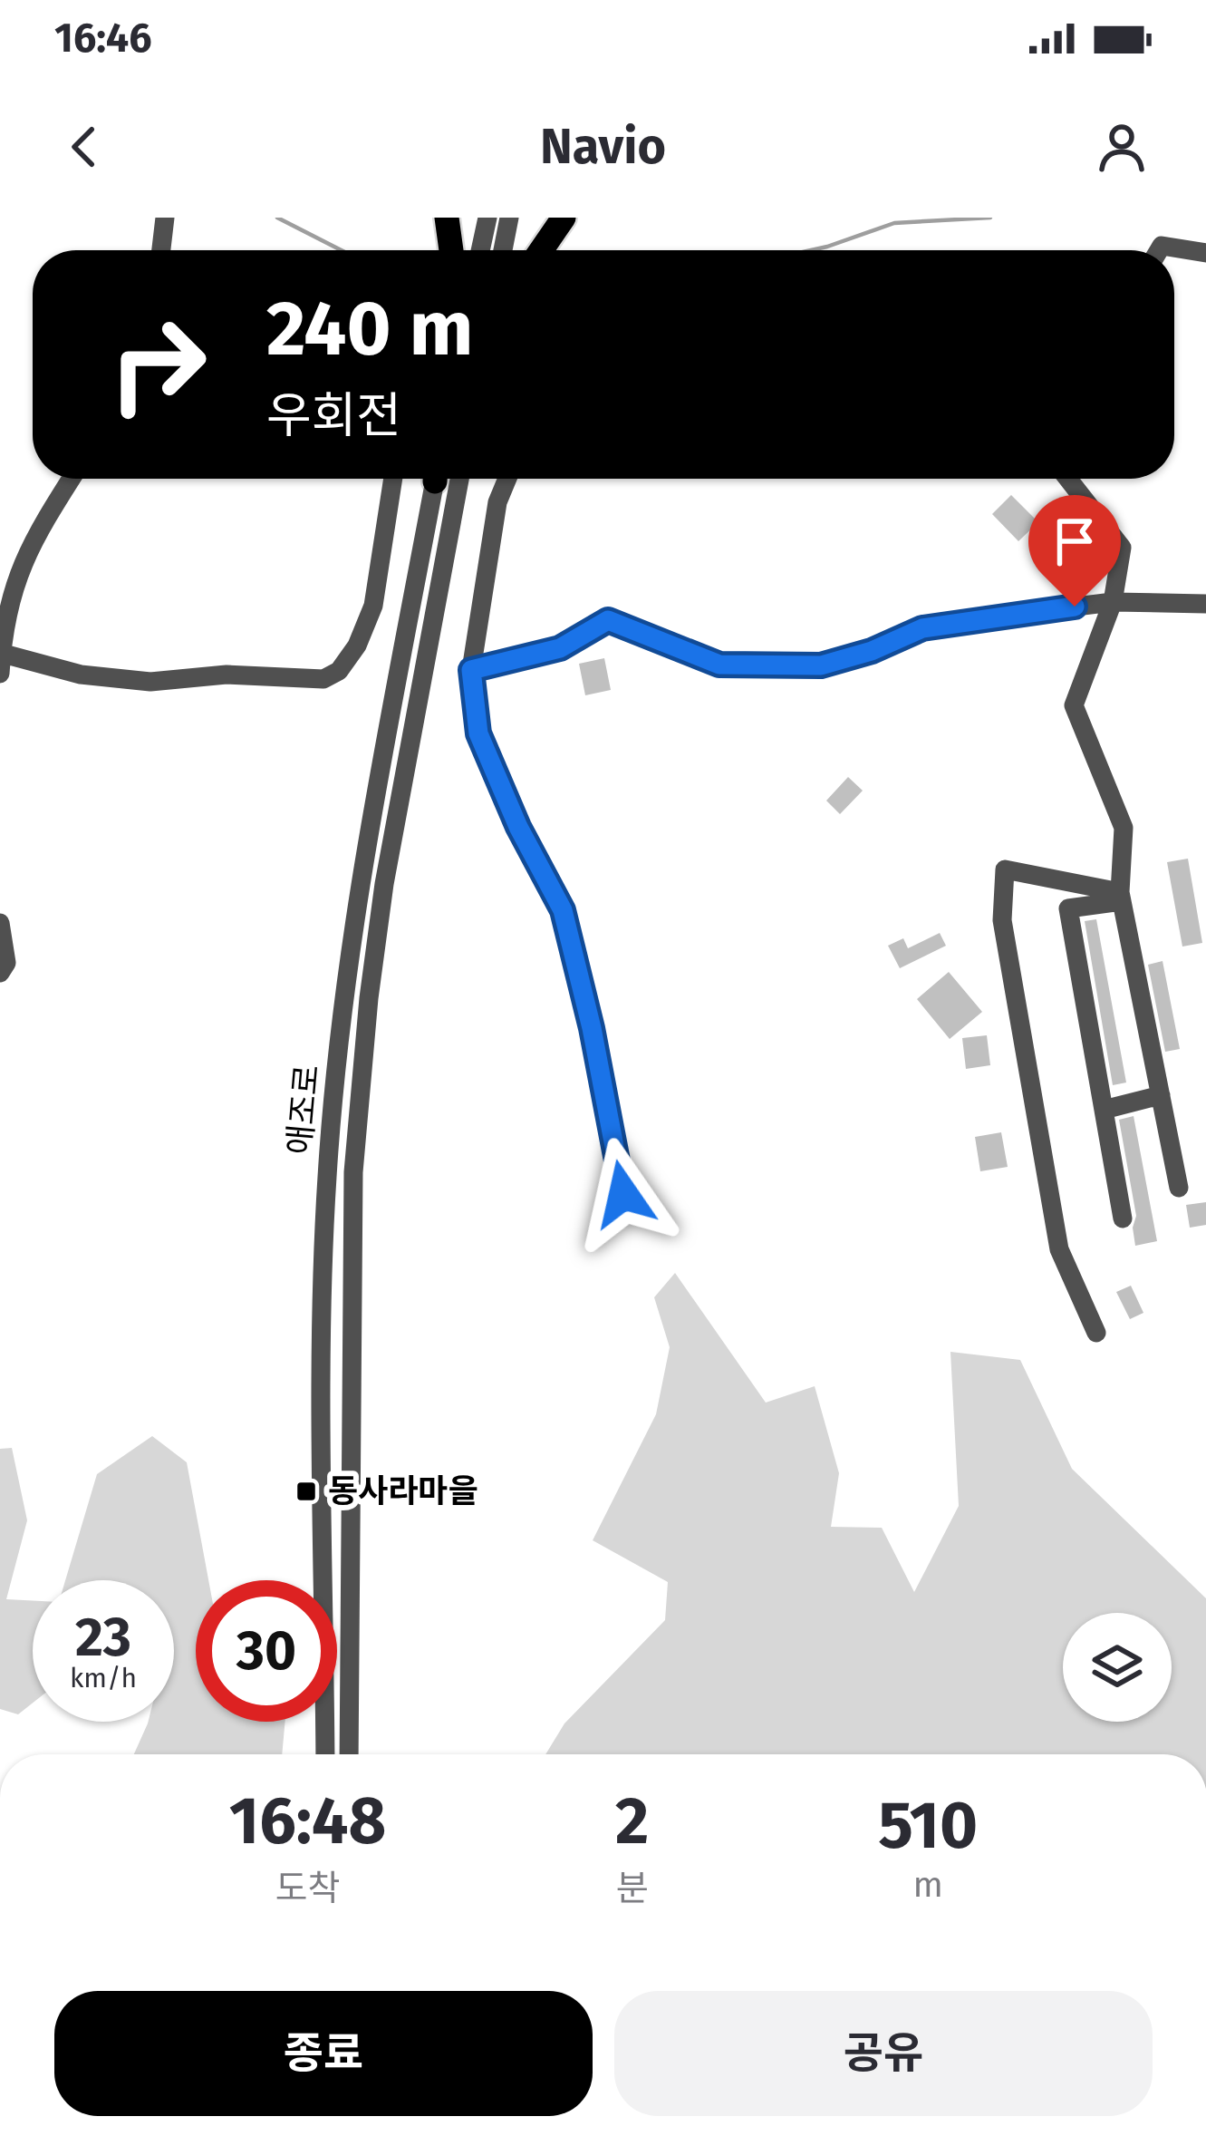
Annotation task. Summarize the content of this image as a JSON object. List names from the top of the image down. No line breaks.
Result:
{"streets":{"street":["애조로"]},"places":{"transit":["동사라마을"]},"page":{"status":"16:46","header":"Navio","turn":["240 m","우회전"],"speed":"23 km/h","limit":"30","eta":["16:48","도착","2","분","510","m"],"buttons":["종료","공유"]}}
